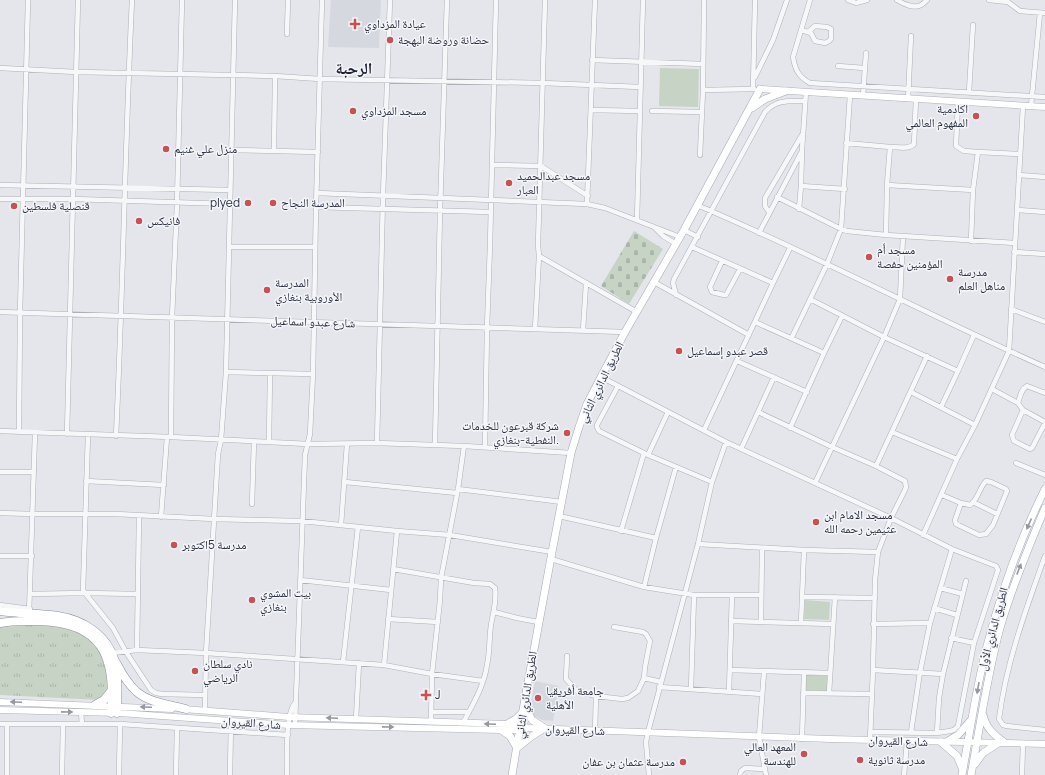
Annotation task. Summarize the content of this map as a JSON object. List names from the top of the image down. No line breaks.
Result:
{"streets":{"main road":["الطريق الدائري الثاني","الطريق الدائري الأول","شارع القيروان"],"street":["شارع عبدو اسماعيل"]},"crossings":[["شارع عبدو اسماعيل","الطريق الدائري الثاني"],["الطريق الدائري الثاني","شارع القيروان"],["الطريق الدائري الأول","شارع القيروان"]],"districts":["الرحبة"],"places":{"health":["عيادة المزداوي","J"],"other":["حضانة وروضة البهجة","مسجد المزداوي","اكادمية المفهوم العالمي","منزل علي غنيم","مسجد عبدالحميد العبار","plyed","المدرسة النجاح","قنصلية فلسطين","فانيكس","مسجد أم المؤمنين حفصة","مدرسة مناهل العلم","المدرسة الأوروبية بنغازي","قصر عبدو إسماعيل","شركة قبرعون للخدمات النفطية-بنغازي.","مسجد الامام ابن عثيمين رحمه الله","مدرسة 5اكتوبر","بيت المشوي بنغازي","نادي سلطان الرياضي","جامعة أفريقيا الأهلية","المعهد العالي للهندسة","مدرسة ثانوية","مدرسة عثمان بن عفان"]}}
